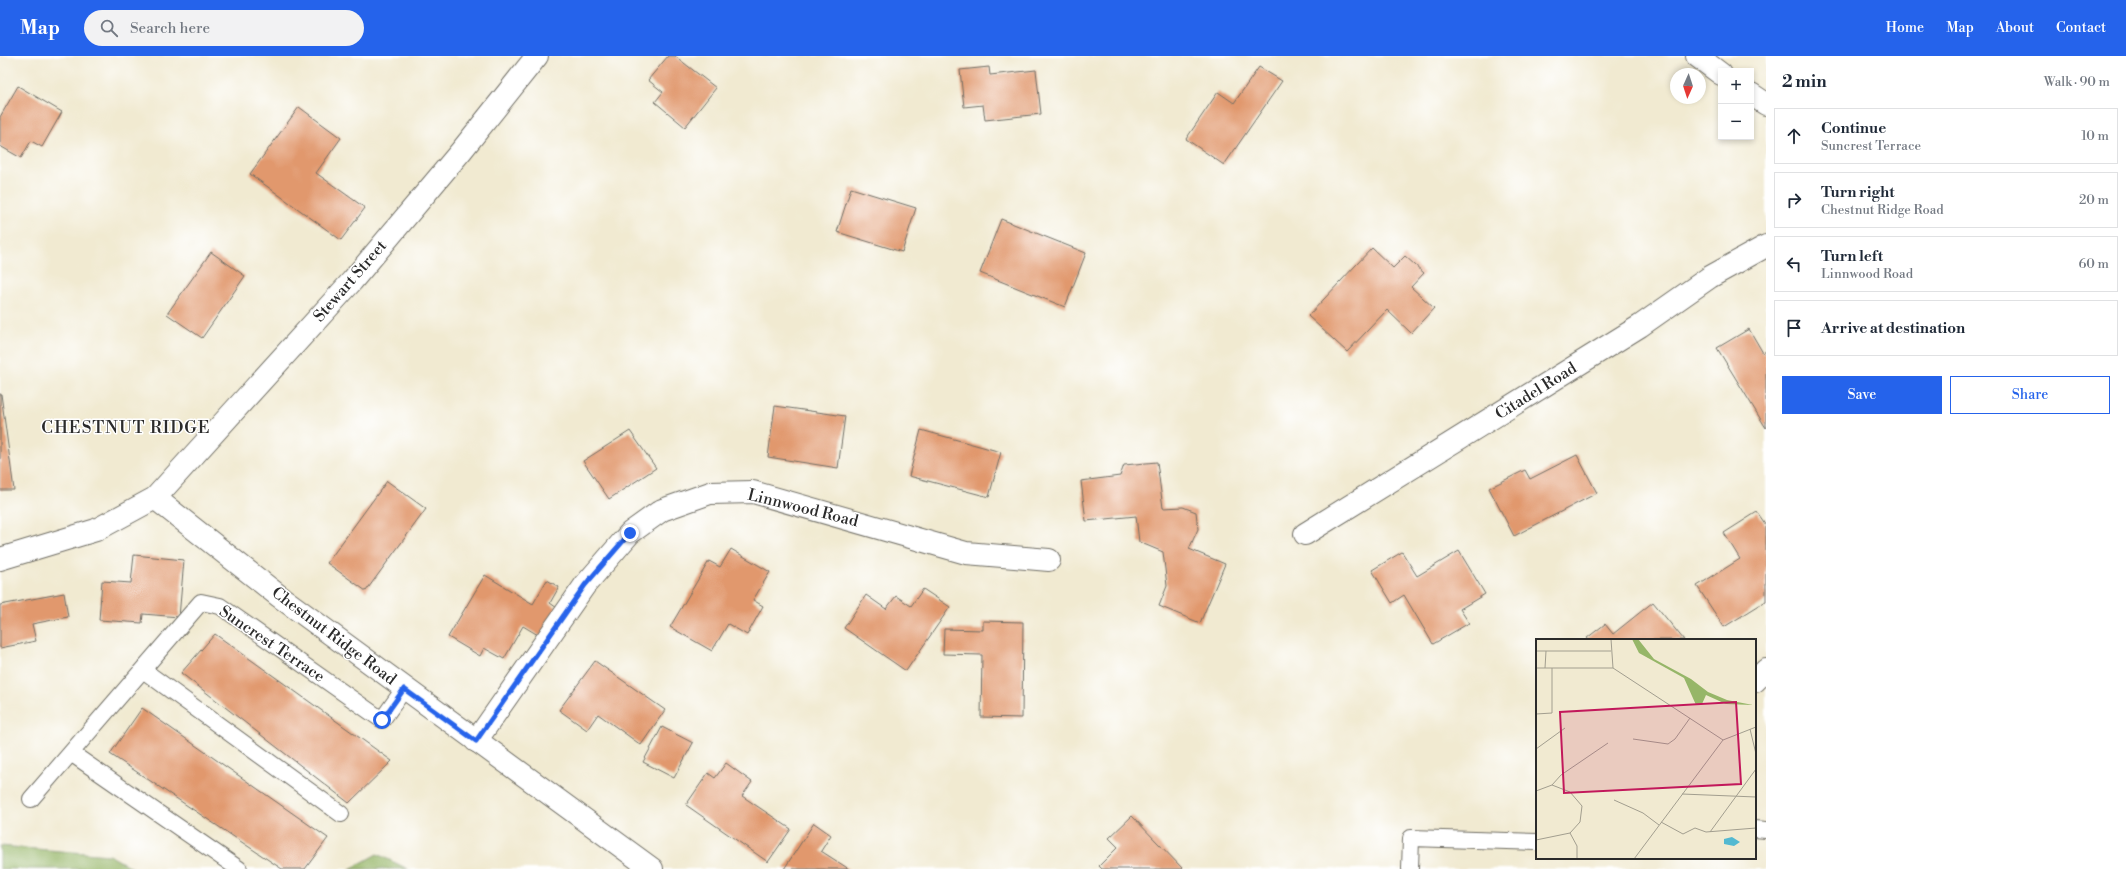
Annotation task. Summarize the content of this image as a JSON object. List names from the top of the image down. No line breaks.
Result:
{"streets":{"street":["Stewart Street","Citadel Road","Linnwood Road","Chestnut Ridge Road"],"lane":["Suncrest Terrace"]},"crossings":[["Stewart Street","Chestnut Ridge Road"],["Linnwood Road","Chestnut Ridge Road"],["Chestnut Ridge Road","Suncrest Terrace"]],"districts":["CHESTNUT RIDGE"],"north":"bottom","page":{"header":"Map","search":"Search here","nav":["Home","Map","About","Contact"],"heading":["2 min","Walk · 90 m"],"map_buttons":["+","−"],"list":[["Continue","Suncrest Terrace","10 m"],["Turn right","Chestnut Ridge Road","20 m"],["Turn left","Linnwood Road","60 m"],"Arrive at destination"],"buttons":["Save","Share"]}}
